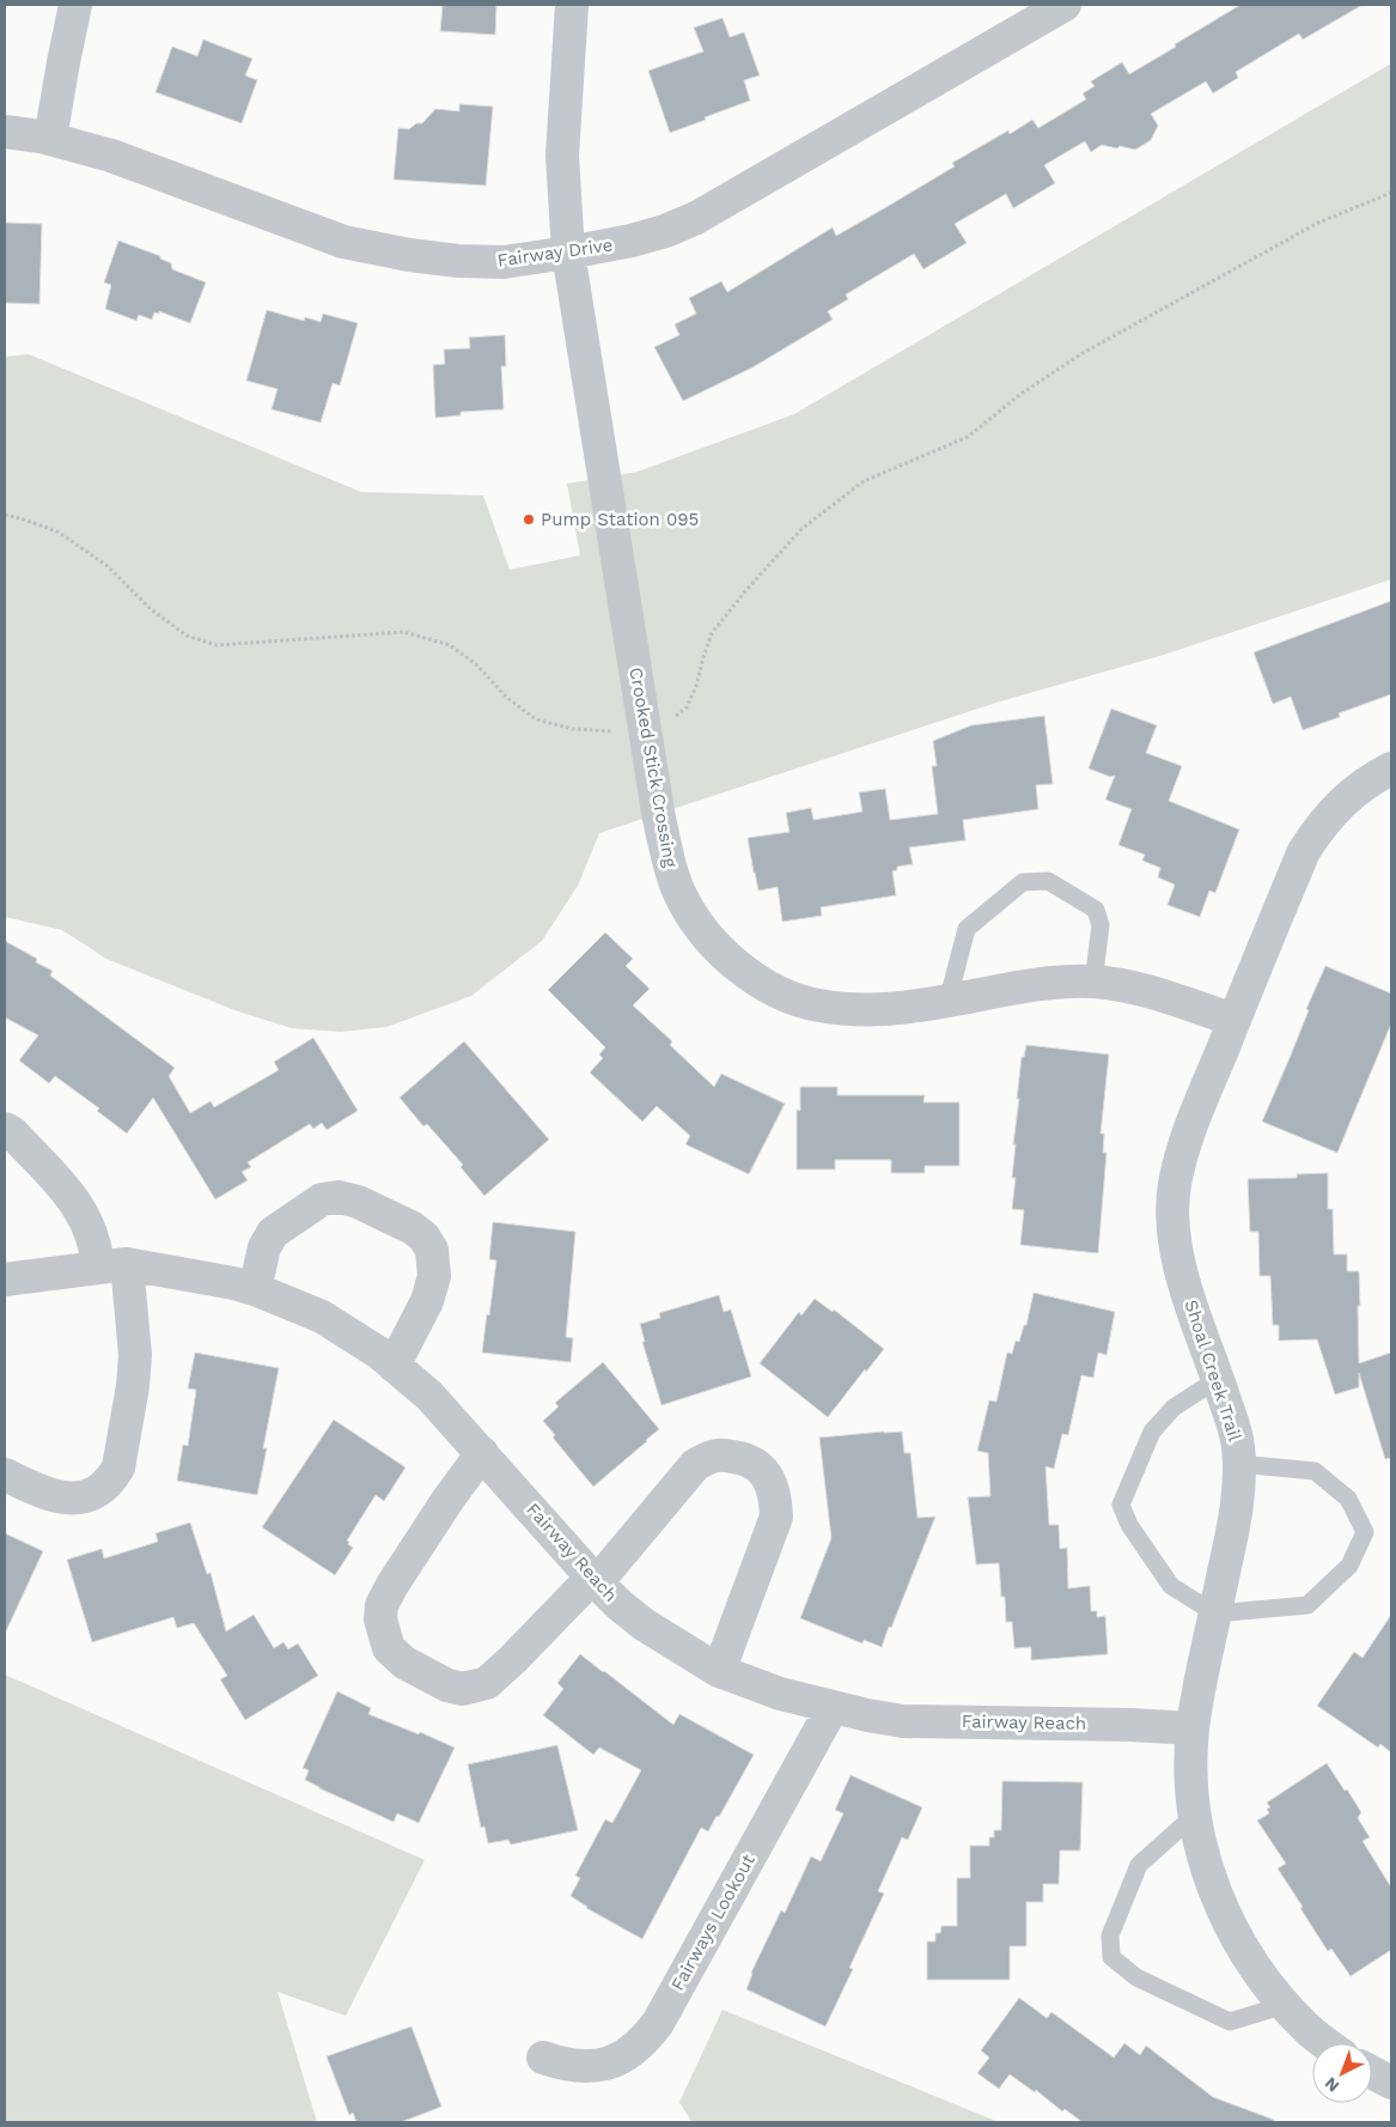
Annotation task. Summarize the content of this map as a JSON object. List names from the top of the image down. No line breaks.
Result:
{"streets":{"street":["Fairway Drive","Crooked Stick Crossing","Shoal Creek Trail","Fairway Reach","Fairways Lookout"]},"crossings":[["Fairway Drive","Crooked Stick Crossing"],["Crooked Stick Crossing","Shoal Creek Trail"],["Shoal Creek Trail","Fairway Reach"],["Fairway Reach","Fairways Lookout"]],"places":["Pump Station 095"],"north":"bottom left"}
